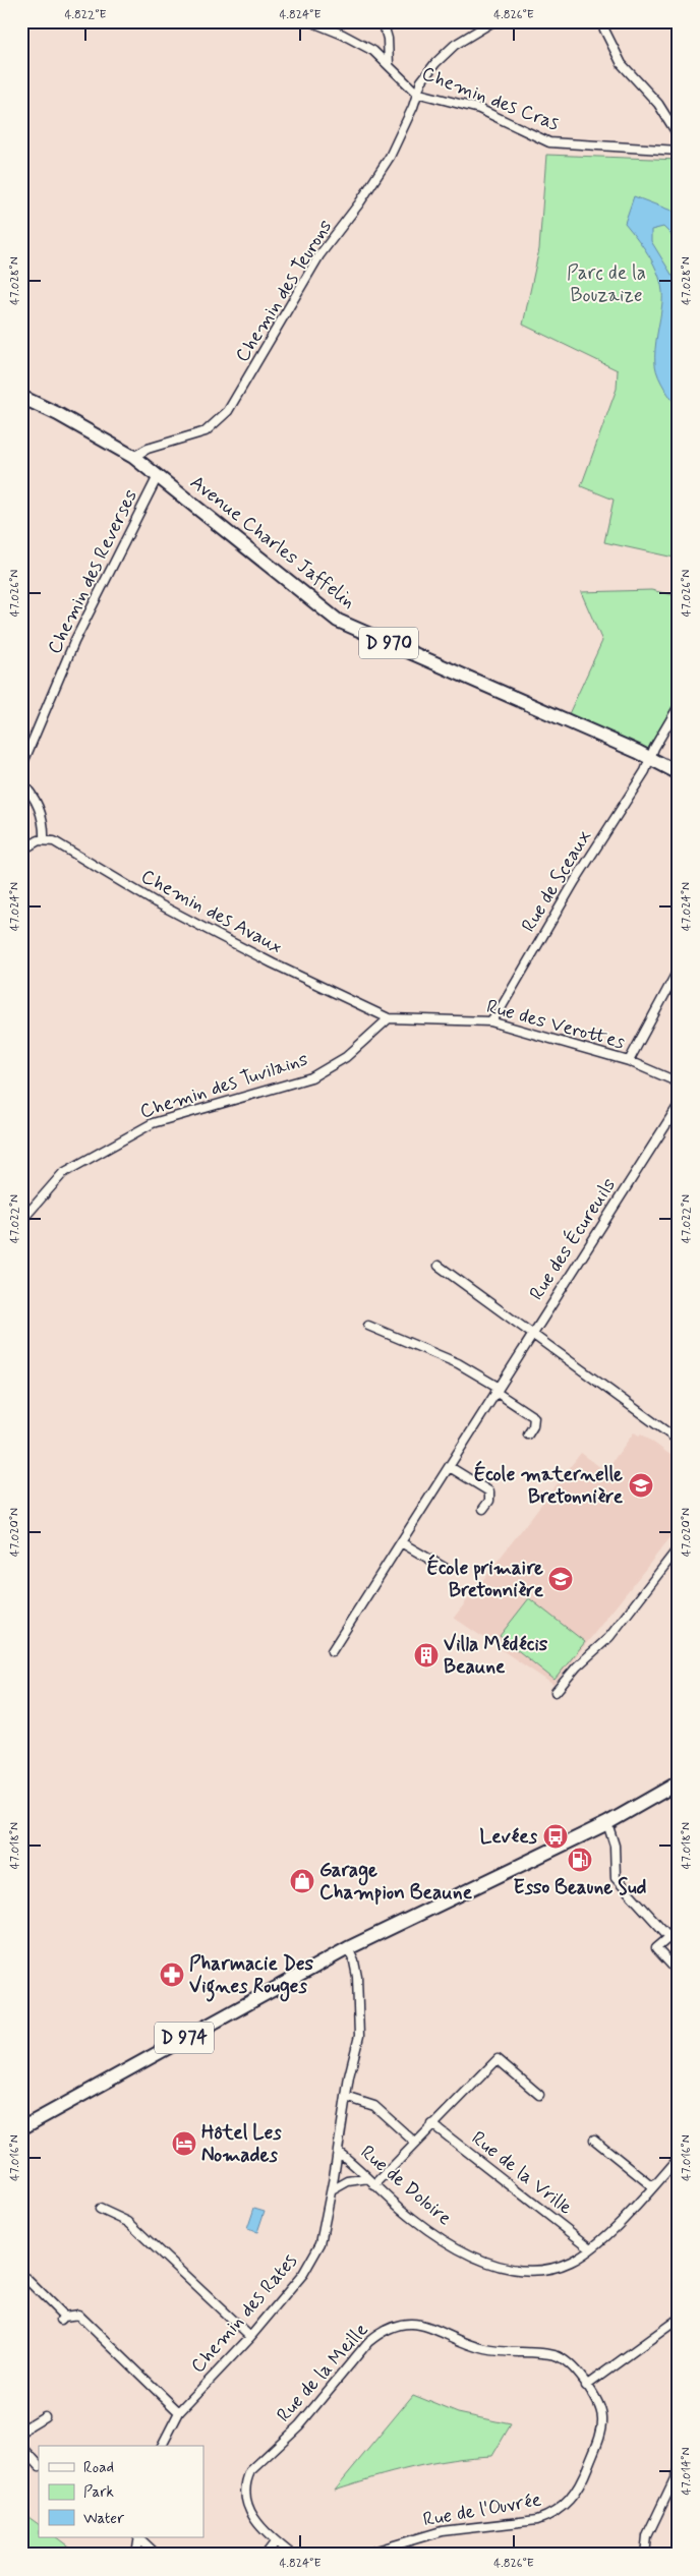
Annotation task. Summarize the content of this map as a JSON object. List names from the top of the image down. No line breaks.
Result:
{"streets":{"main road":["Avenue Charles Jaffelin","D 970","D 974"],"street":["Chemin des Cras","Chemin des Teurons","Chemin des Reverses","Rue de Sceaux","Chemin des Avaux","Rue des Verottes","Chemin des Tuvilains","Rue des Écureuils","Rue de la Vrille","Rue de Doloire","Chemin des Rates","Rue de la Meille","Rue de l'Ouvrée"]},"crossings":[["Chemin des Cras","Chemin des Teurons"],["Chemin des Teurons","Avenue Charles Jaffelin"],["Avenue Charles Jaffelin","Chemin des Reverses"],["Avenue Charles Jaffelin","Rue de Sceaux"],["Rue de Sceaux","Rue des Verottes"],["Chemin des Avaux","Rue des Verottes"],["Chemin des Avaux","Chemin des Tuvilains"],["Rue des Verottes","Chemin des Tuvilains"],["D 974","Chemin des Rates"],["Rue de la Vrille","Rue de Doloire"],["Rue de Doloire","Chemin des Rates"],["Rue de la Meille","Rue de l'Ouvrée"]],"parks":["Parc de la Bouzaize"],"places":{"school or university":["École maternelle Bretonnière","École primaire Bretonnière"],"building":["Villa Médécis Beaune"],"bus stop":["Levées"],"fuel station":["Esso Beaune Sud"],"shop":["Garage Champion Beaune"],"pharmacy":["Pharmacie Des Vignes Rouges"],"hotel":["Hôtel Les Nomades"]},"legend":["Road","Park","Water"],"coordinates":["4.822°E","4.824°E","4.826°E","47.028°N","47.026°N","47.024°N","47.022°N","47.020°N","47.018°N","47.016°N","47.014°N"]}
